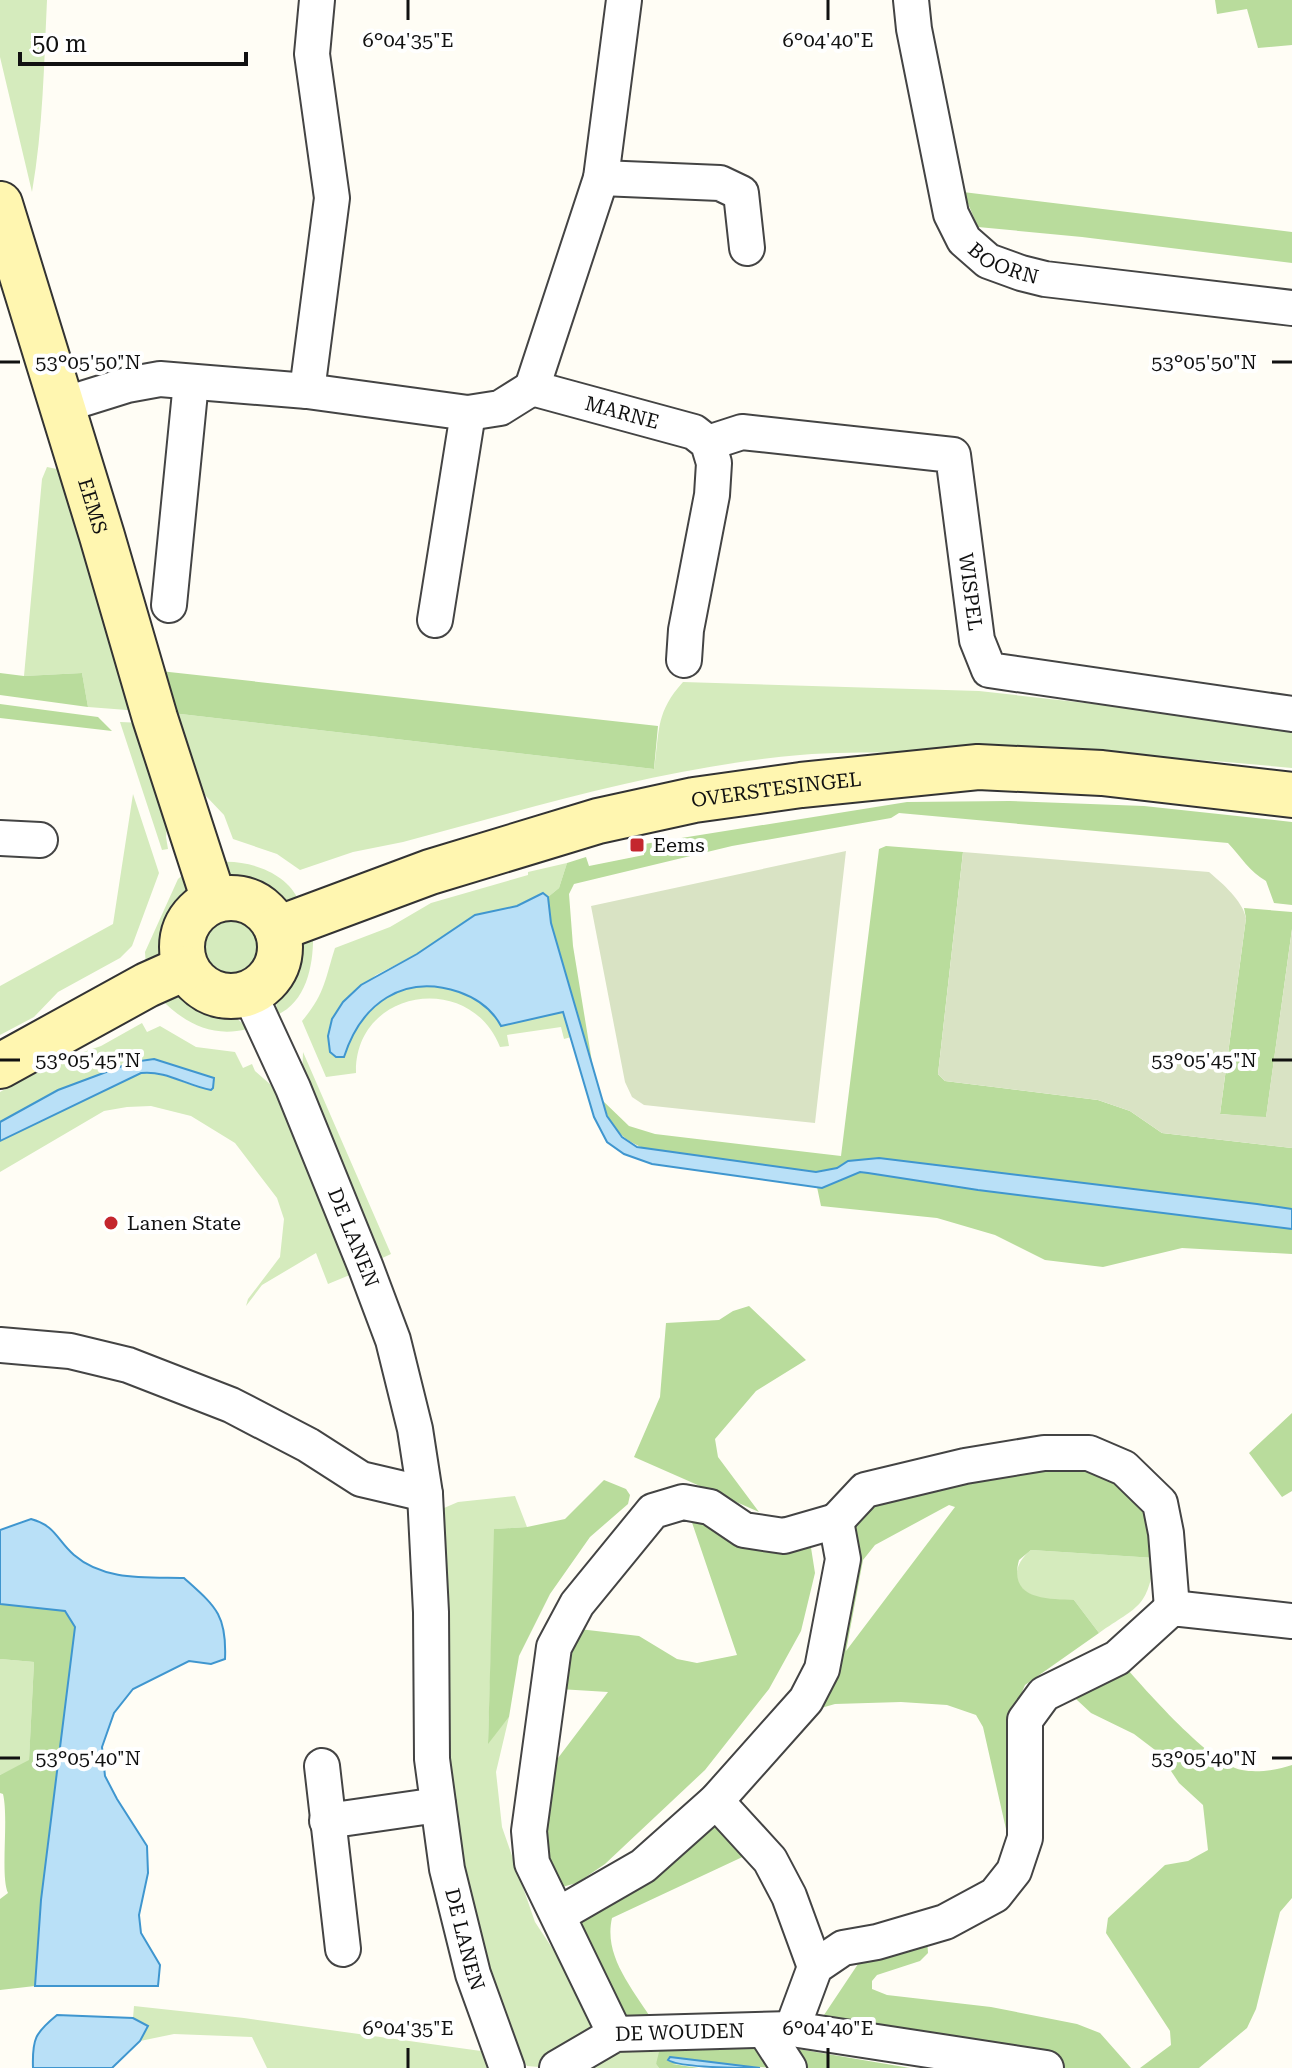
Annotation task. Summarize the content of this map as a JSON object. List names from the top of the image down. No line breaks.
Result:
{"streets":{"street":["BOORN","MARNE","EEMS","WISPEL","OVERSTESINGEL","DE LANEN","DE WOUDEN"]},"crossings":[["MARNE","WISPEL"],["EEMS","OVERSTESINGEL"],["EEMS","DE LANEN"],["OVERSTESINGEL","DE LANEN"]],"places":{"transit":["Eems"],"other":["Lanen State"]},"scale_bar":"50 m","coordinates":["6°04'35\"E","6°04'40\"E","53°05'50\"N","53°05'45\"N","53°05'40\"N"]}
